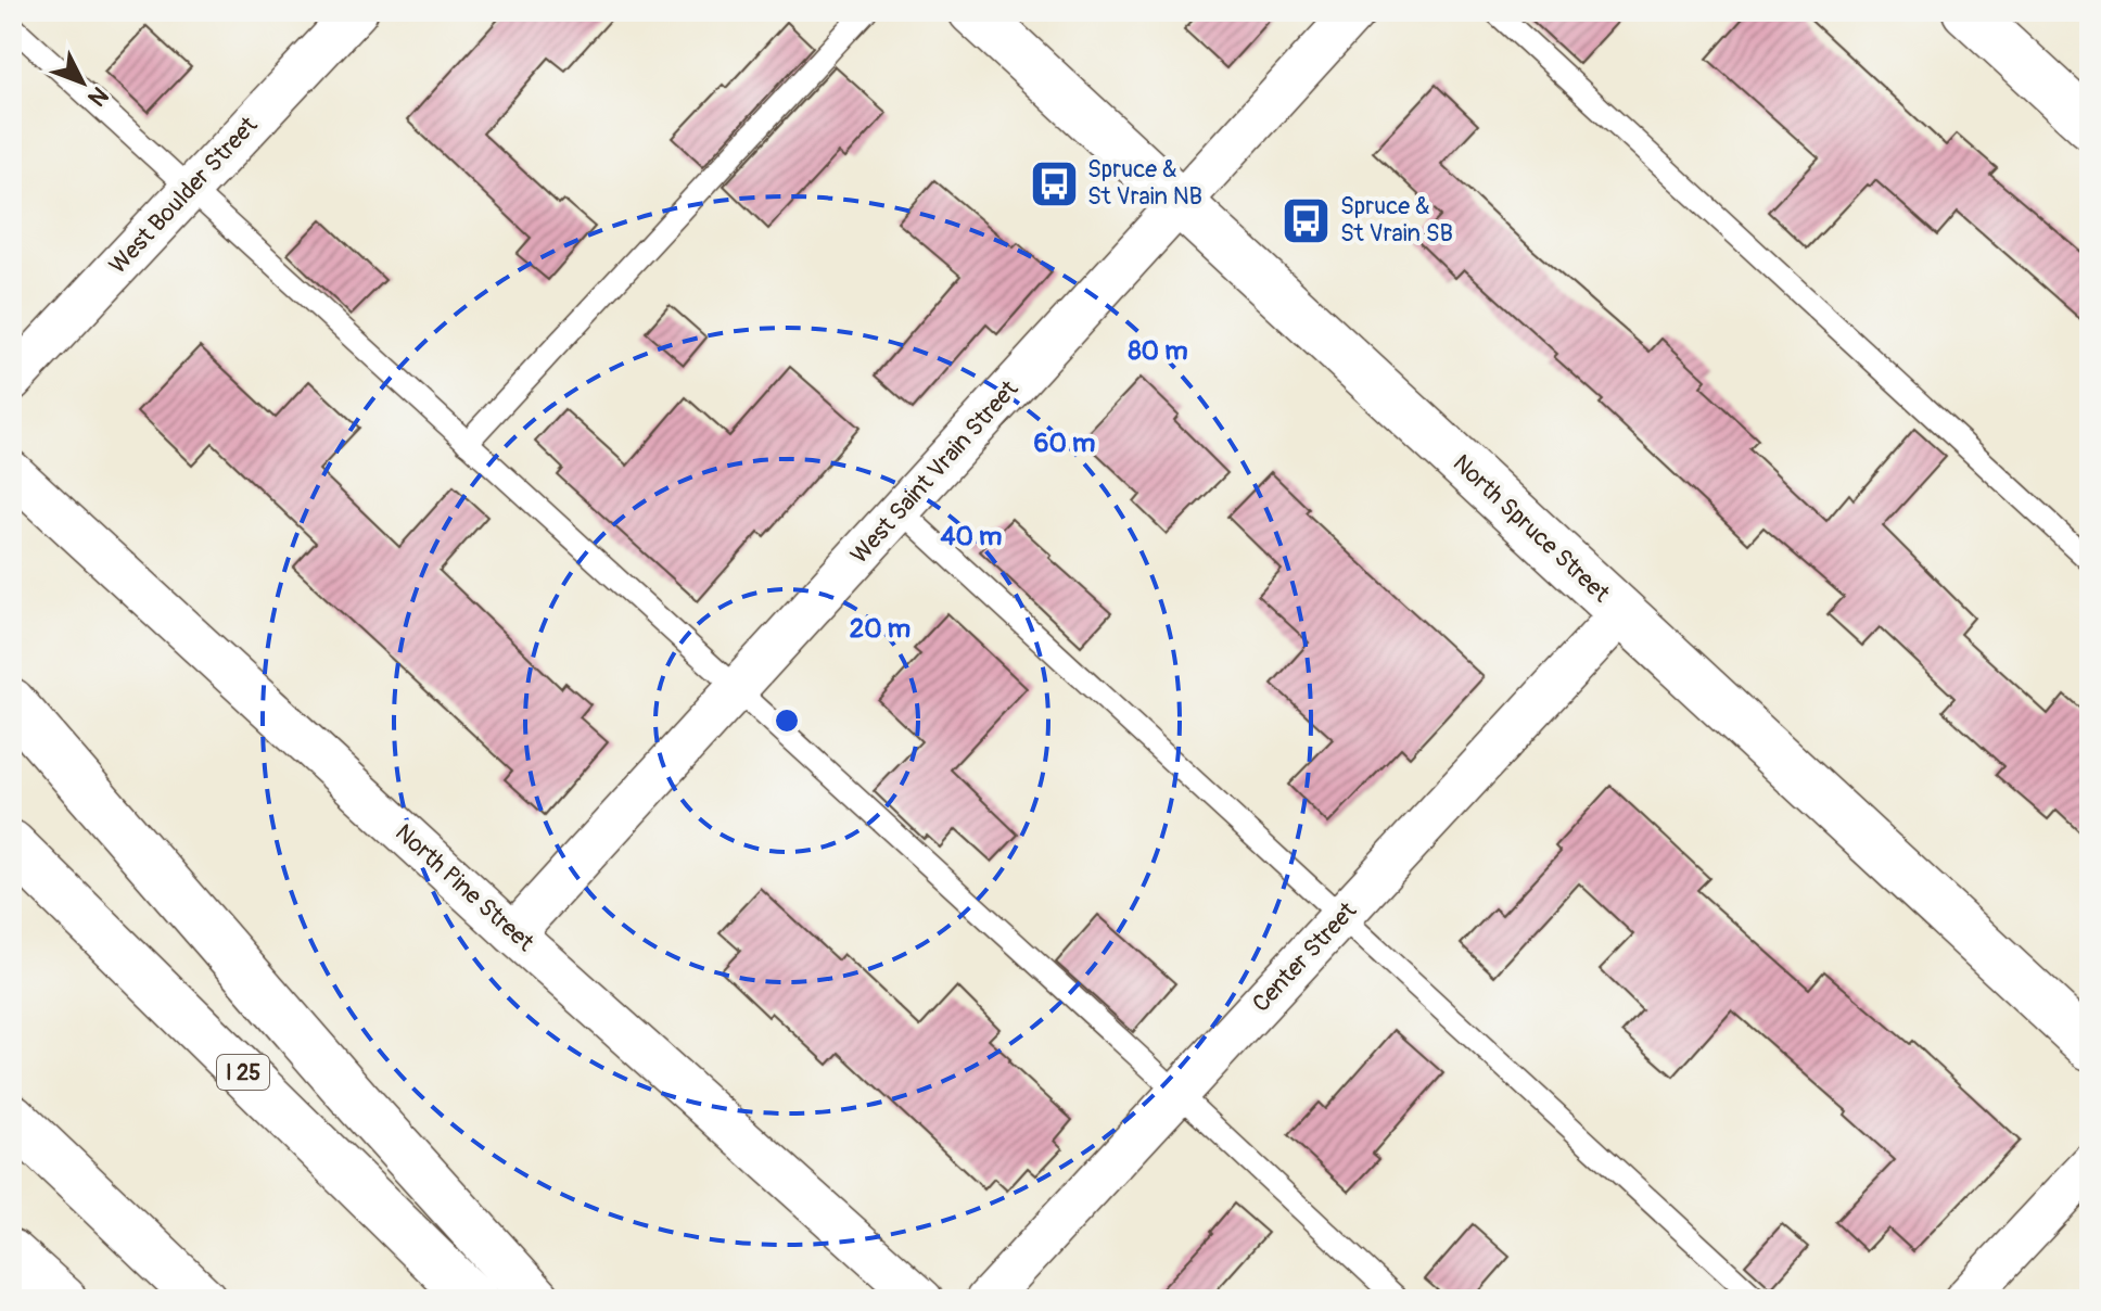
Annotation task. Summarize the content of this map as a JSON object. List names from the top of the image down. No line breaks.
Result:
{"streets":{"main road":["North Spruce Street","I 25"],"street":["West Boulder Street","West Saint Vrain Street","North Pine Street","Center Street"]},"crossings":[["West Saint Vrain Street","North Spruce Street"],["West Saint Vrain Street","North Pine Street"],["North Spruce Street","Center Street"]],"places":{"bus stop":["Spruce & St Vrain NB","Spruce & St Vrain SB"]},"north":"bottom right","rings":["80 m","60 m","40 m","20 m"]}
